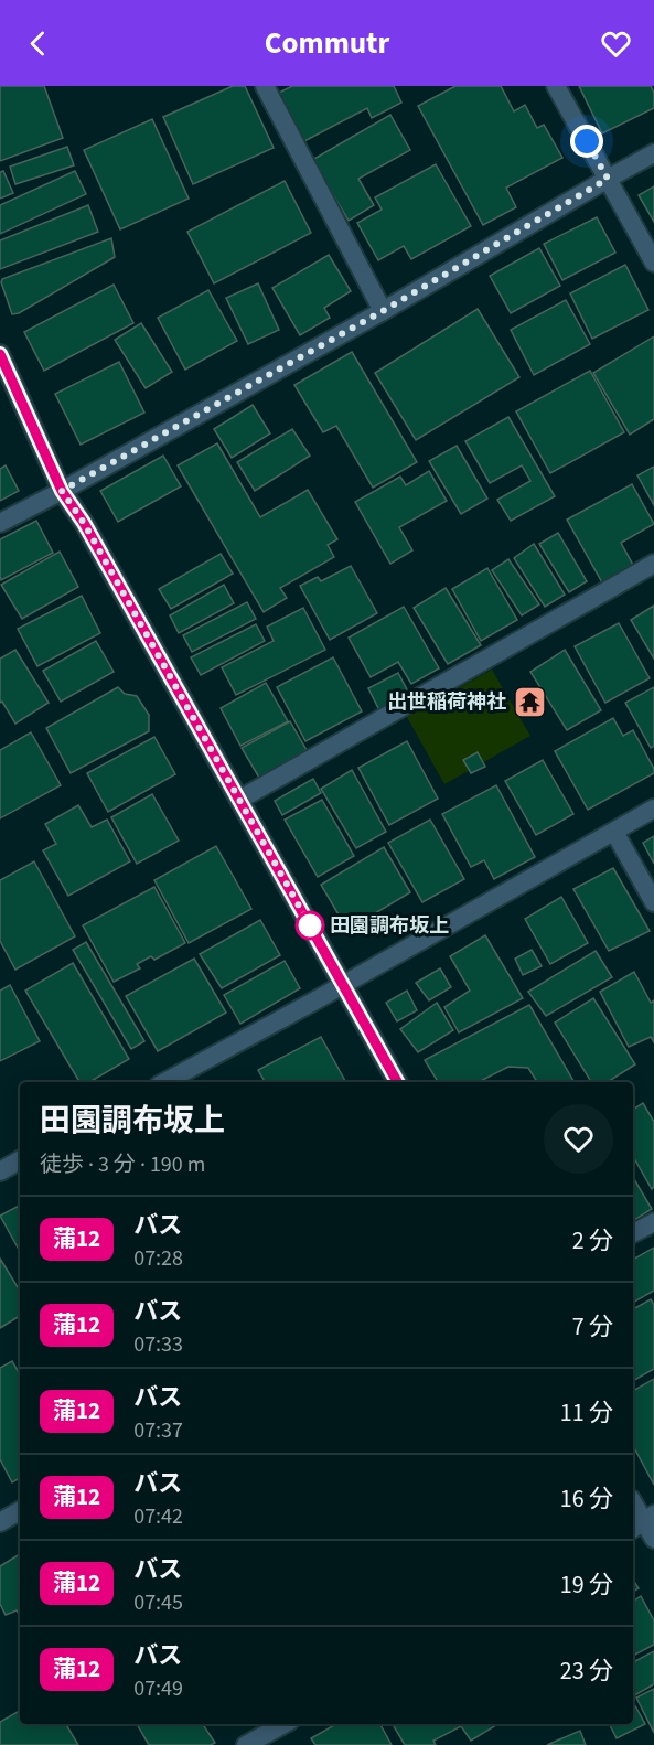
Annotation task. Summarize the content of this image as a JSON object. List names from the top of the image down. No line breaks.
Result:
{"places":{"temple":["出世稲荷神社"],"other":["田園調布坂上"]},"lines":["bus line 蒲12"],"page":{"header":"Commutr","heading":["田園調布坂上","徒歩 · 3 分 · 190 m"],"list":[{"mark":"蒲12","name":"バス","note":"07:28","value":"2 分"},{"mark":"蒲12","name":"バス","note":"07:33","value":"7 分"},{"mark":"蒲12","name":"バス","note":"07:37","value":"11 分"},{"mark":"蒲12","name":"バス","note":"07:42","value":"16 分"},{"mark":"蒲12","name":"バス","note":"07:45","value":"19 分"},{"mark":"蒲12","name":"バス","note":"07:49","value":"23 分"}]}}
